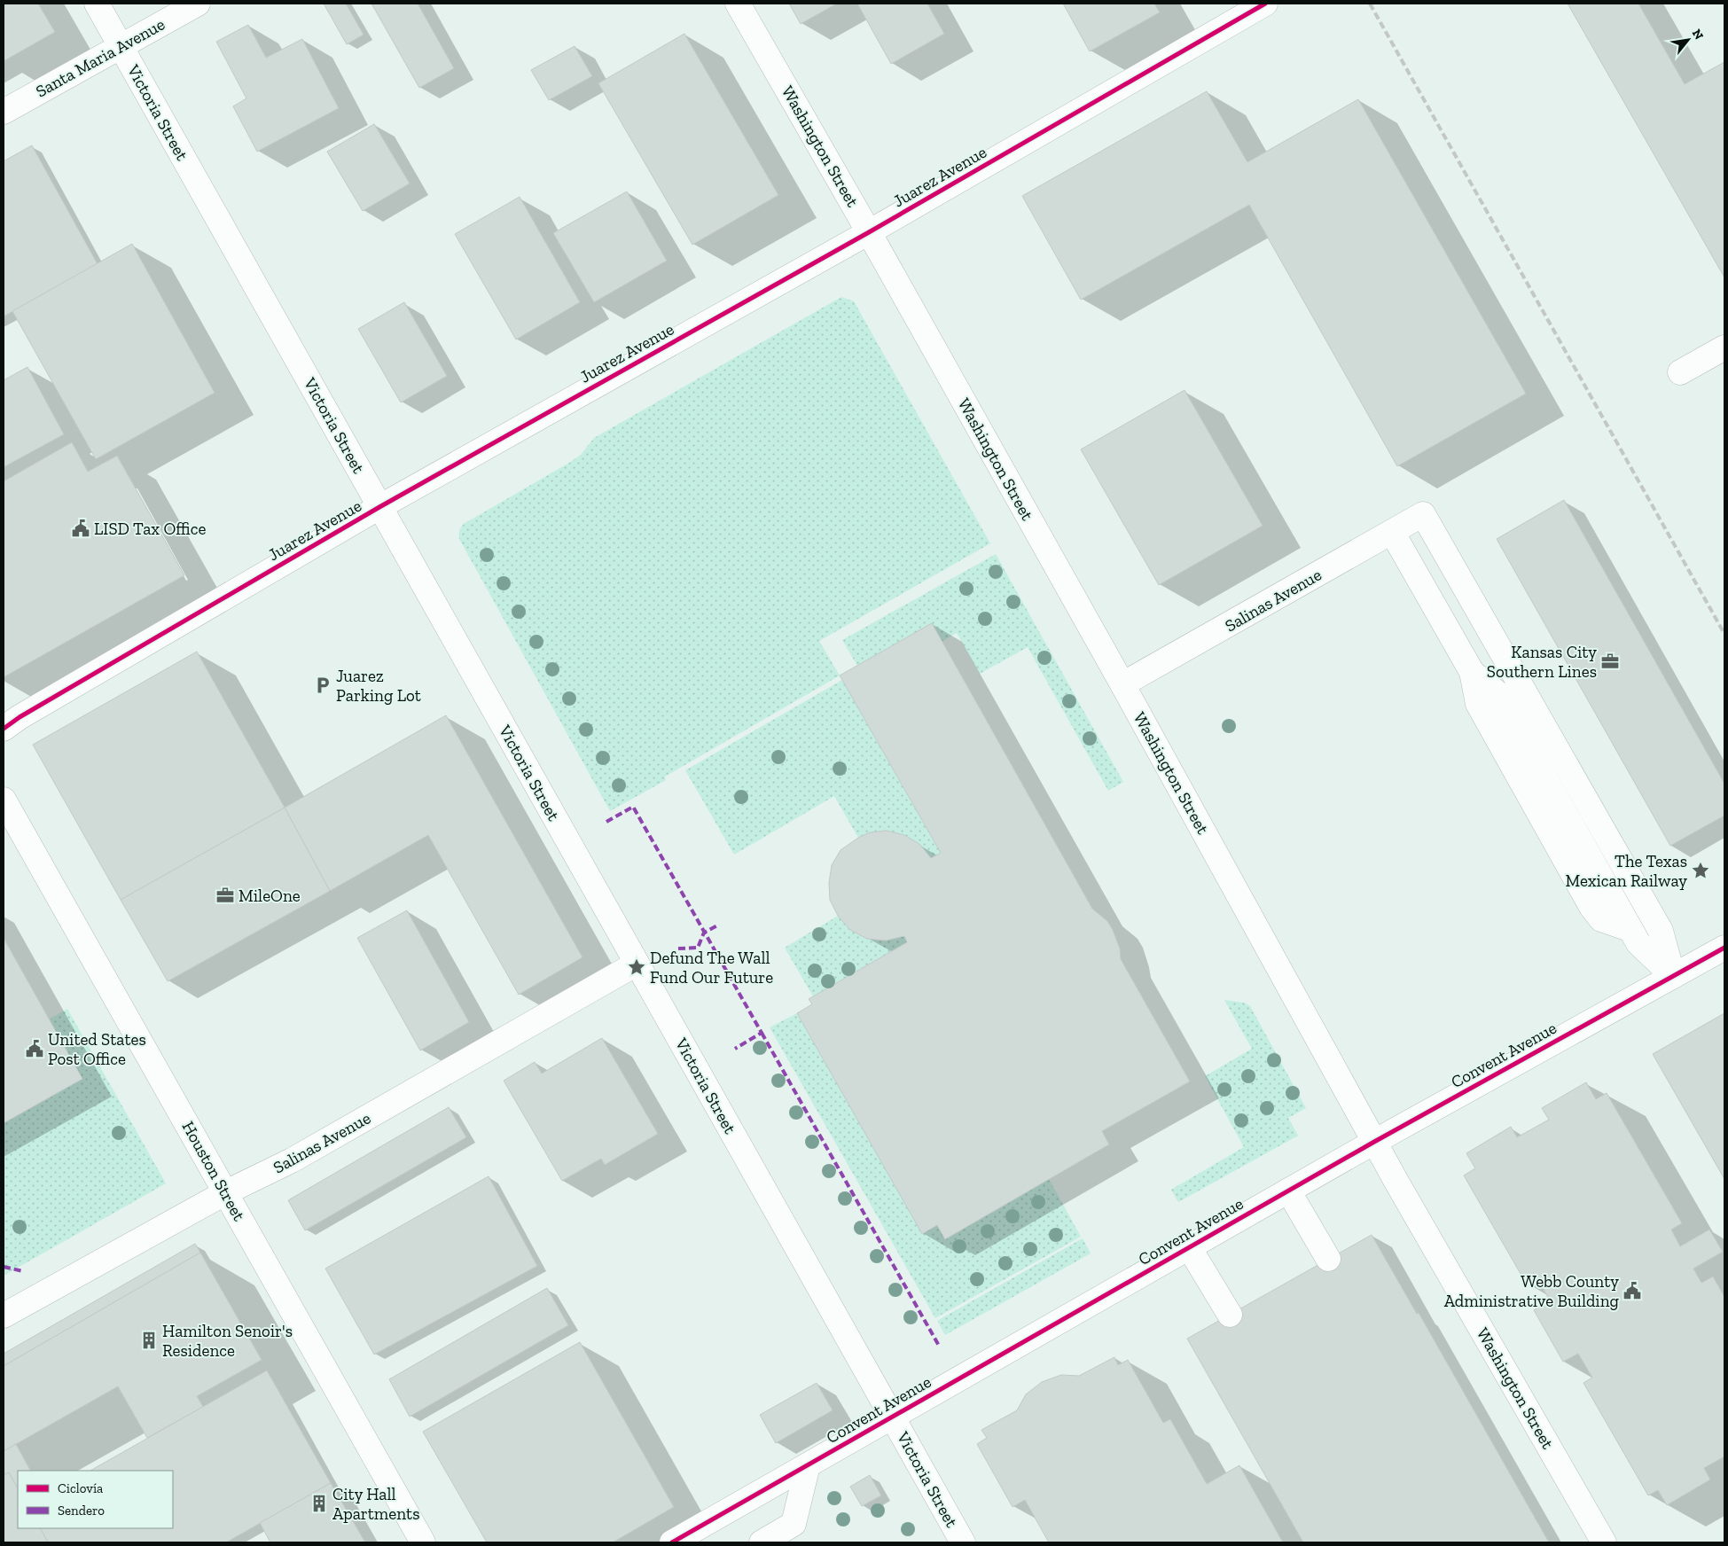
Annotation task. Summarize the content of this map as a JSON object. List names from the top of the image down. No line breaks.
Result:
{"streets":{"main road":["Santa Maria Avenue","Victoria Street","Washington Street","Juarez Avenue","Salinas Avenue","Convent Avenue","Houston Street"]},"crossings":[["Santa Maria Avenue","Victoria Street"],["Victoria Street","Juarez Avenue"],["Victoria Street","Salinas Avenue"],["Victoria Street","Convent Avenue"],["Washington Street","Juarez Avenue"],["Washington Street","Salinas Avenue"],["Washington Street","Convent Avenue"],["Salinas Avenue","Convent Avenue"],["Salinas Avenue","Houston Street"]],"places":{"public building":["LISD Tax Office","United States Post Office","Webb County Administrative Building"],"office":["Kansas City Southern Lines","MileOne"],"parking":["Juarez Parking Lot"],"place":["The Texas Mexican Railway","Defund The Wall Fund Our Future"],"building":["Hamilton Senoir's Residence","City Hall Apartments"]},"legend":["Ciclovía","Sendero"],"north":"top right"}
